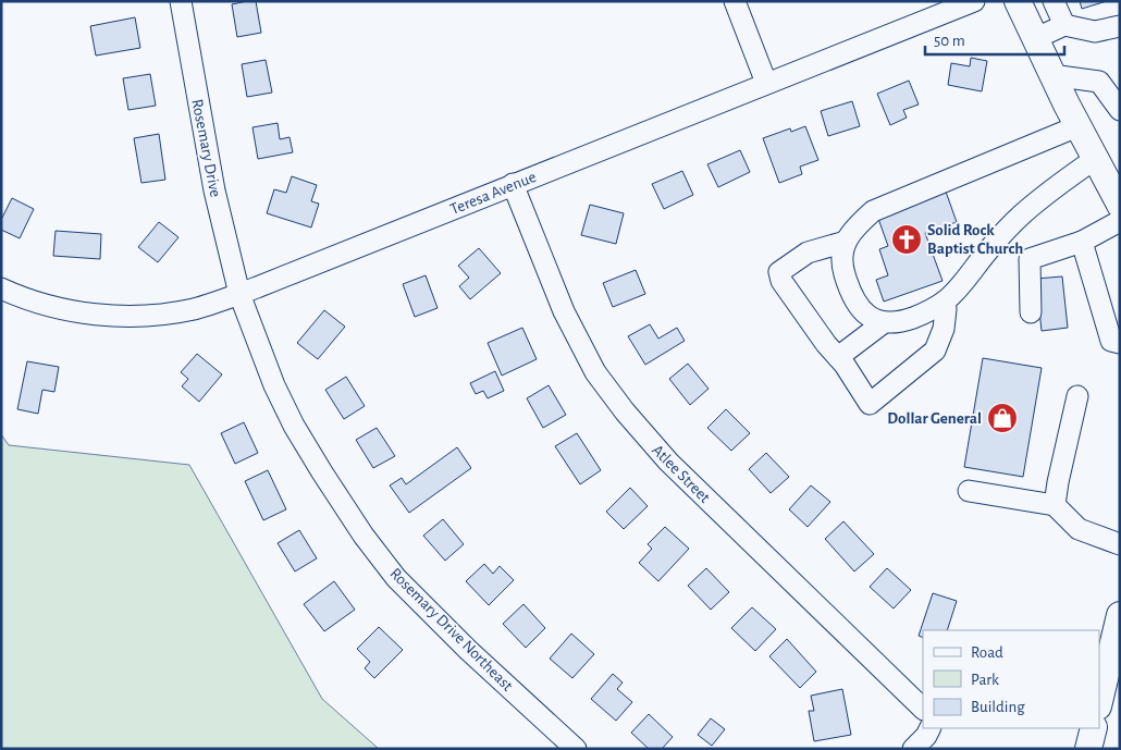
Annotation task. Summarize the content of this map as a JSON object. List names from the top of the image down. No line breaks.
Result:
{"streets":{"street":["Rosemary Drive","Teresa Avenue","Atlee Street","Rosemary Drive Northeast"]},"crossings":[["Rosemary Drive","Teresa Avenue"],["Rosemary Drive","Rosemary Drive Northeast"],["Teresa Avenue","Atlee Street"],["Teresa Avenue","Rosemary Drive Northeast"]],"places":{"church":["Solid Rock Baptist Church"],"shop":["Dollar General"]},"legend":["Road","Park","Building"],"scale_bar":"50 m"}
